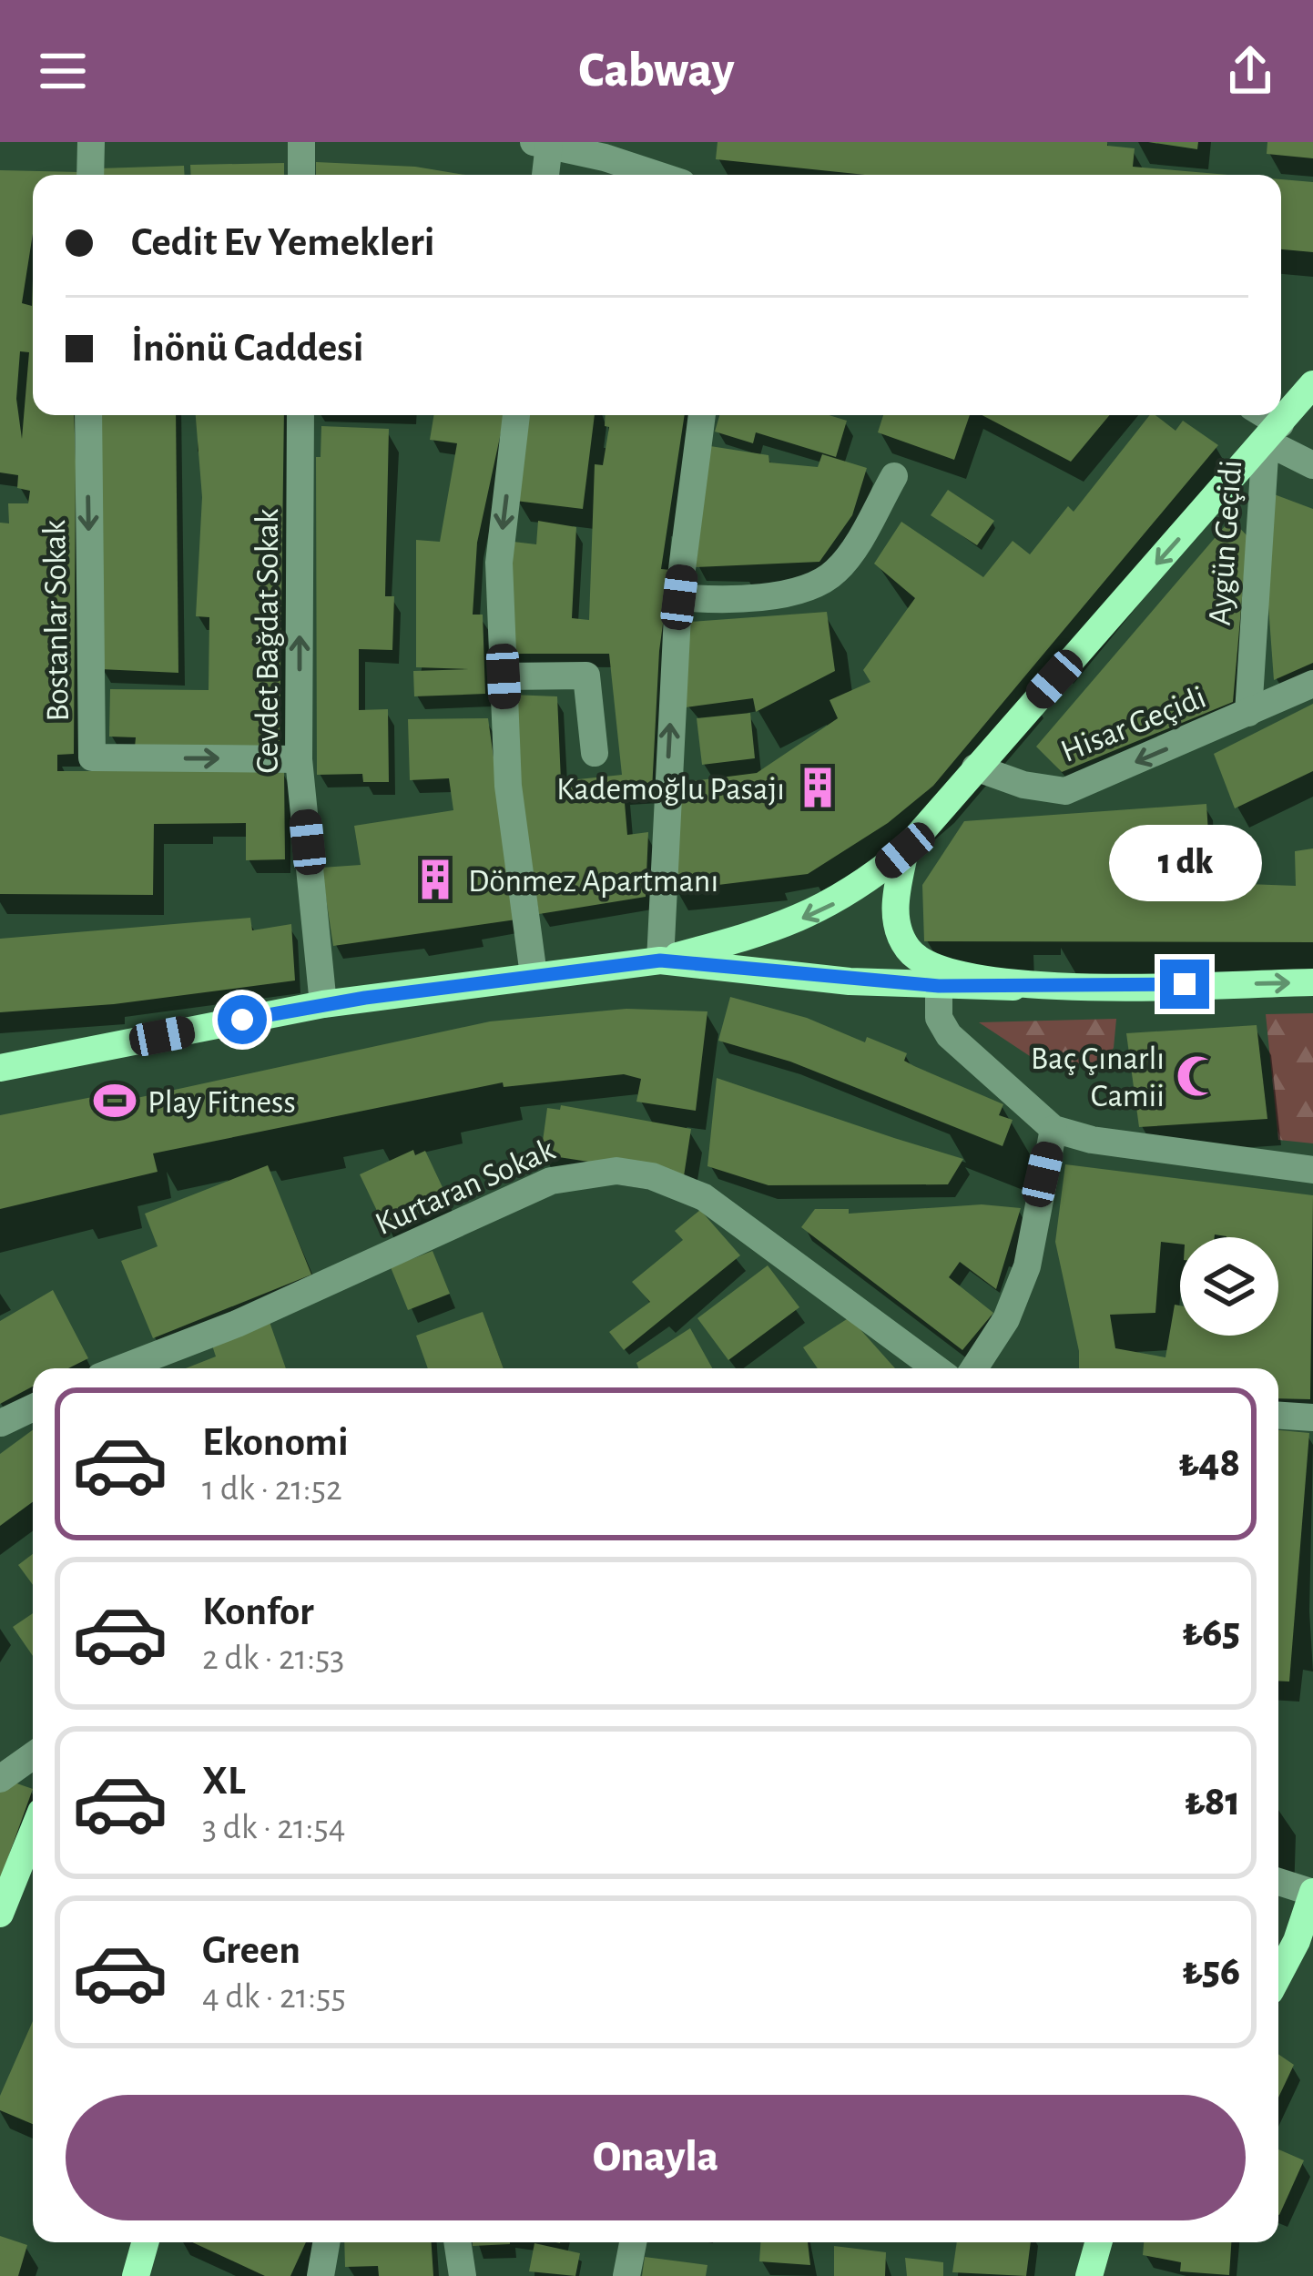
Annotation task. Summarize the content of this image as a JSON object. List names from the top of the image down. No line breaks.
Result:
{"streets":{"street":["Aygün Geçidi","Bostanlar Sokak","Cevdet Bağdat Sokak","Hisar Geçidi","Kurtaran Sokak"]},"crossings":[["Aygün Geçidi","Hisar Geçidi"],["Bostanlar Sokak","Cevdet Bağdat Sokak"]],"one_way":["Hisar Geçidi"],"places":{"building":["Kademoğlu Pasajı","Dönmez Apartmanı"],"mosque":["Baç Çınarlı Camii"],"sports":["Play Fitness"]},"page":{"header":"Cabway","banner":["Cedit Ev Yemekleri","İnönü Caddesi"],"bubble":"1 dk","list":[{"name":"Ekonomi","note":"1 dk · 21:52","value":"₺48"},{"name":"Konfor","note":"2 dk · 21:53","value":"₺65"},{"name":"XL","note":"3 dk · 21:54","value":"₺81"},{"name":"Green","note":"4 dk · 21:55","value":"₺56"}],"buttons":"Onayla"}}
